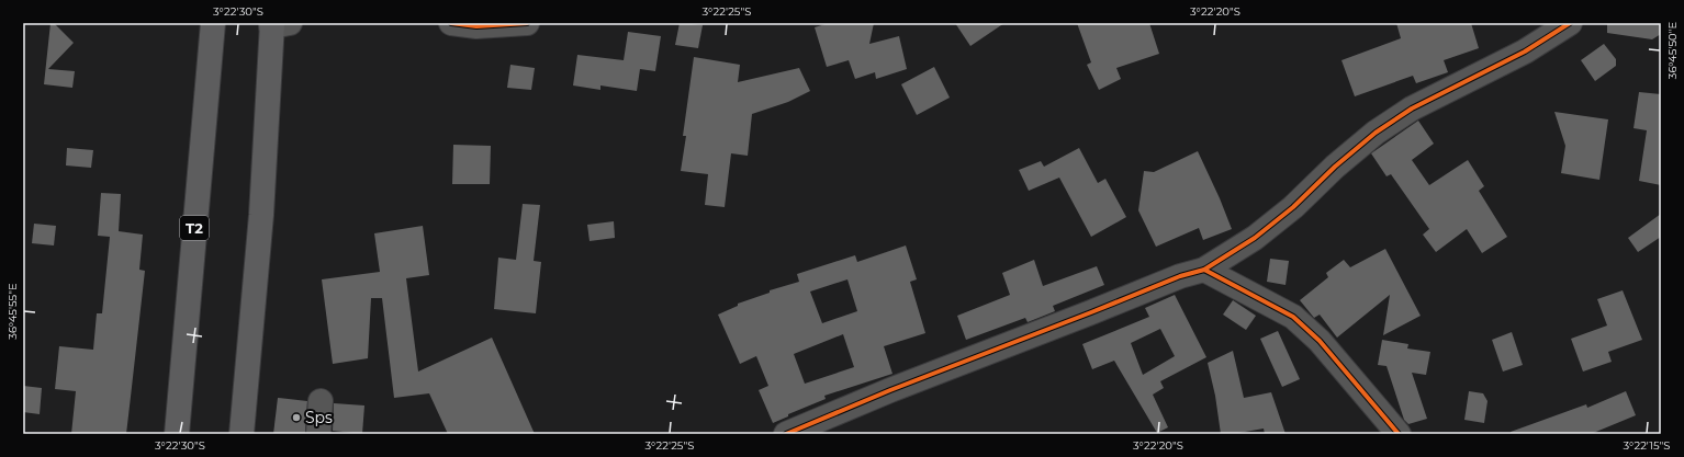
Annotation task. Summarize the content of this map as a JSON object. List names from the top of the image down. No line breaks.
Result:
{"streets":{"highway":["T2"]},"places":["Sps"],"coordinates":["3°22'30\"S","3°22'25\"S","3°22'20\"S","36°45'50\"E","36°45'55\"E","3°22'15\"S"]}
